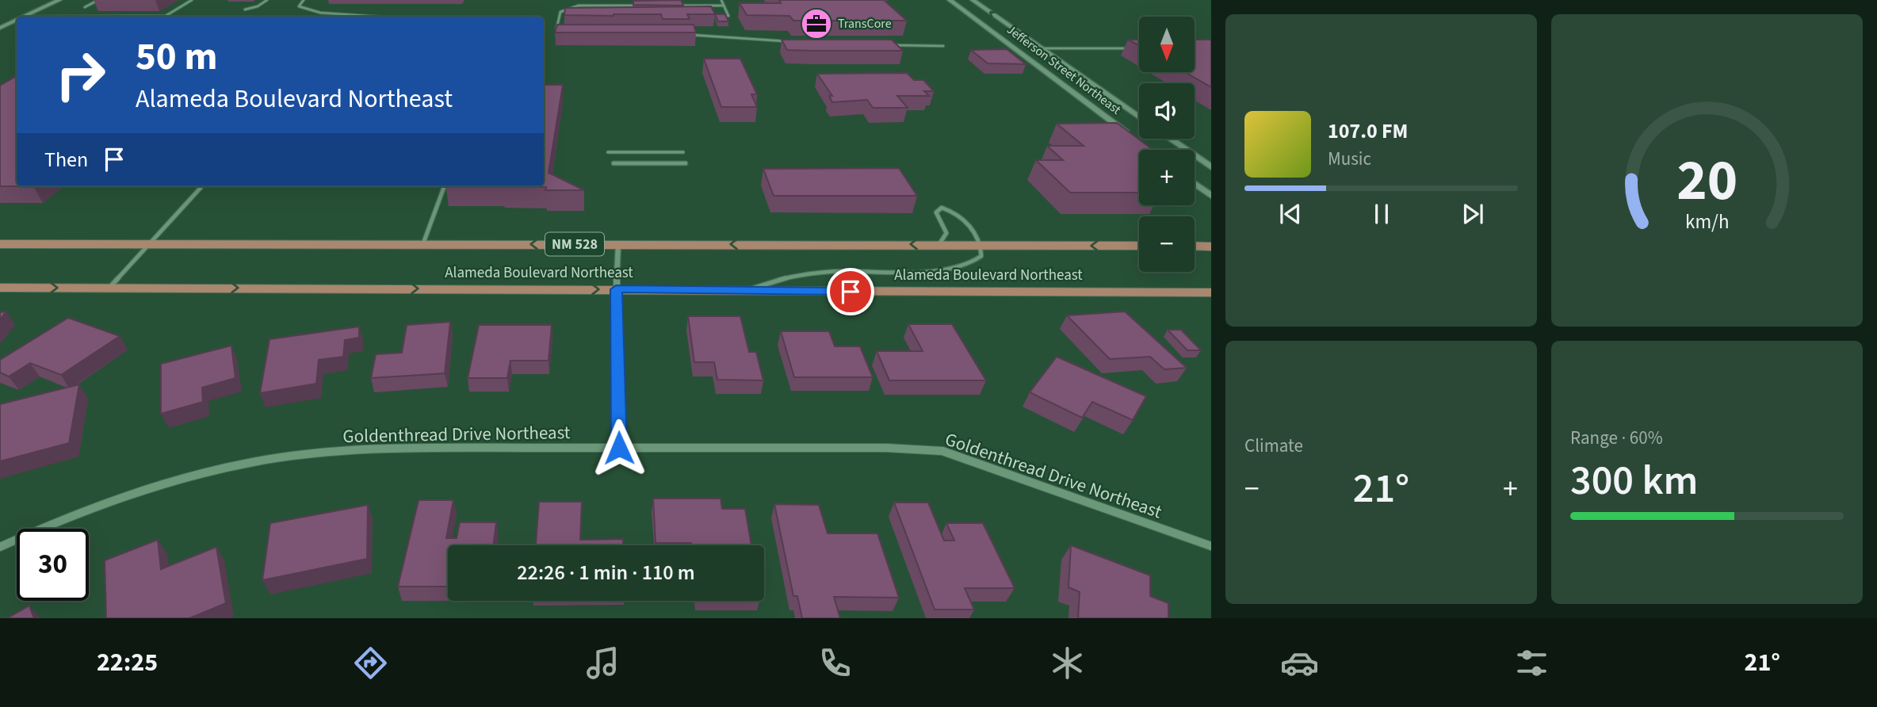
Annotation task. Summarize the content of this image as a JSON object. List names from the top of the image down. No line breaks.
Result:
{"streets":{"main road":["Jefferson Street Northeast","NM 528","Alameda Boulevard Northeast"],"street":["Goldenthread Drive Northeast"]},"places":{"office":["TransCore"]},"north":"bottom","page":{"map_buttons":["+","−"],"turn":["50 m","Alameda Boulevard Northeast"],"song":["107.0 FM","Music"],"then":"Then","tile":["Climate",["Range · 60%","300 km"]],"heat":["−","21°","+"],"limit":"30","trip":"22:26 · 1 min · 110 m","tabs":["22:25","21°"],"gauge":["20","km/h"]}}
